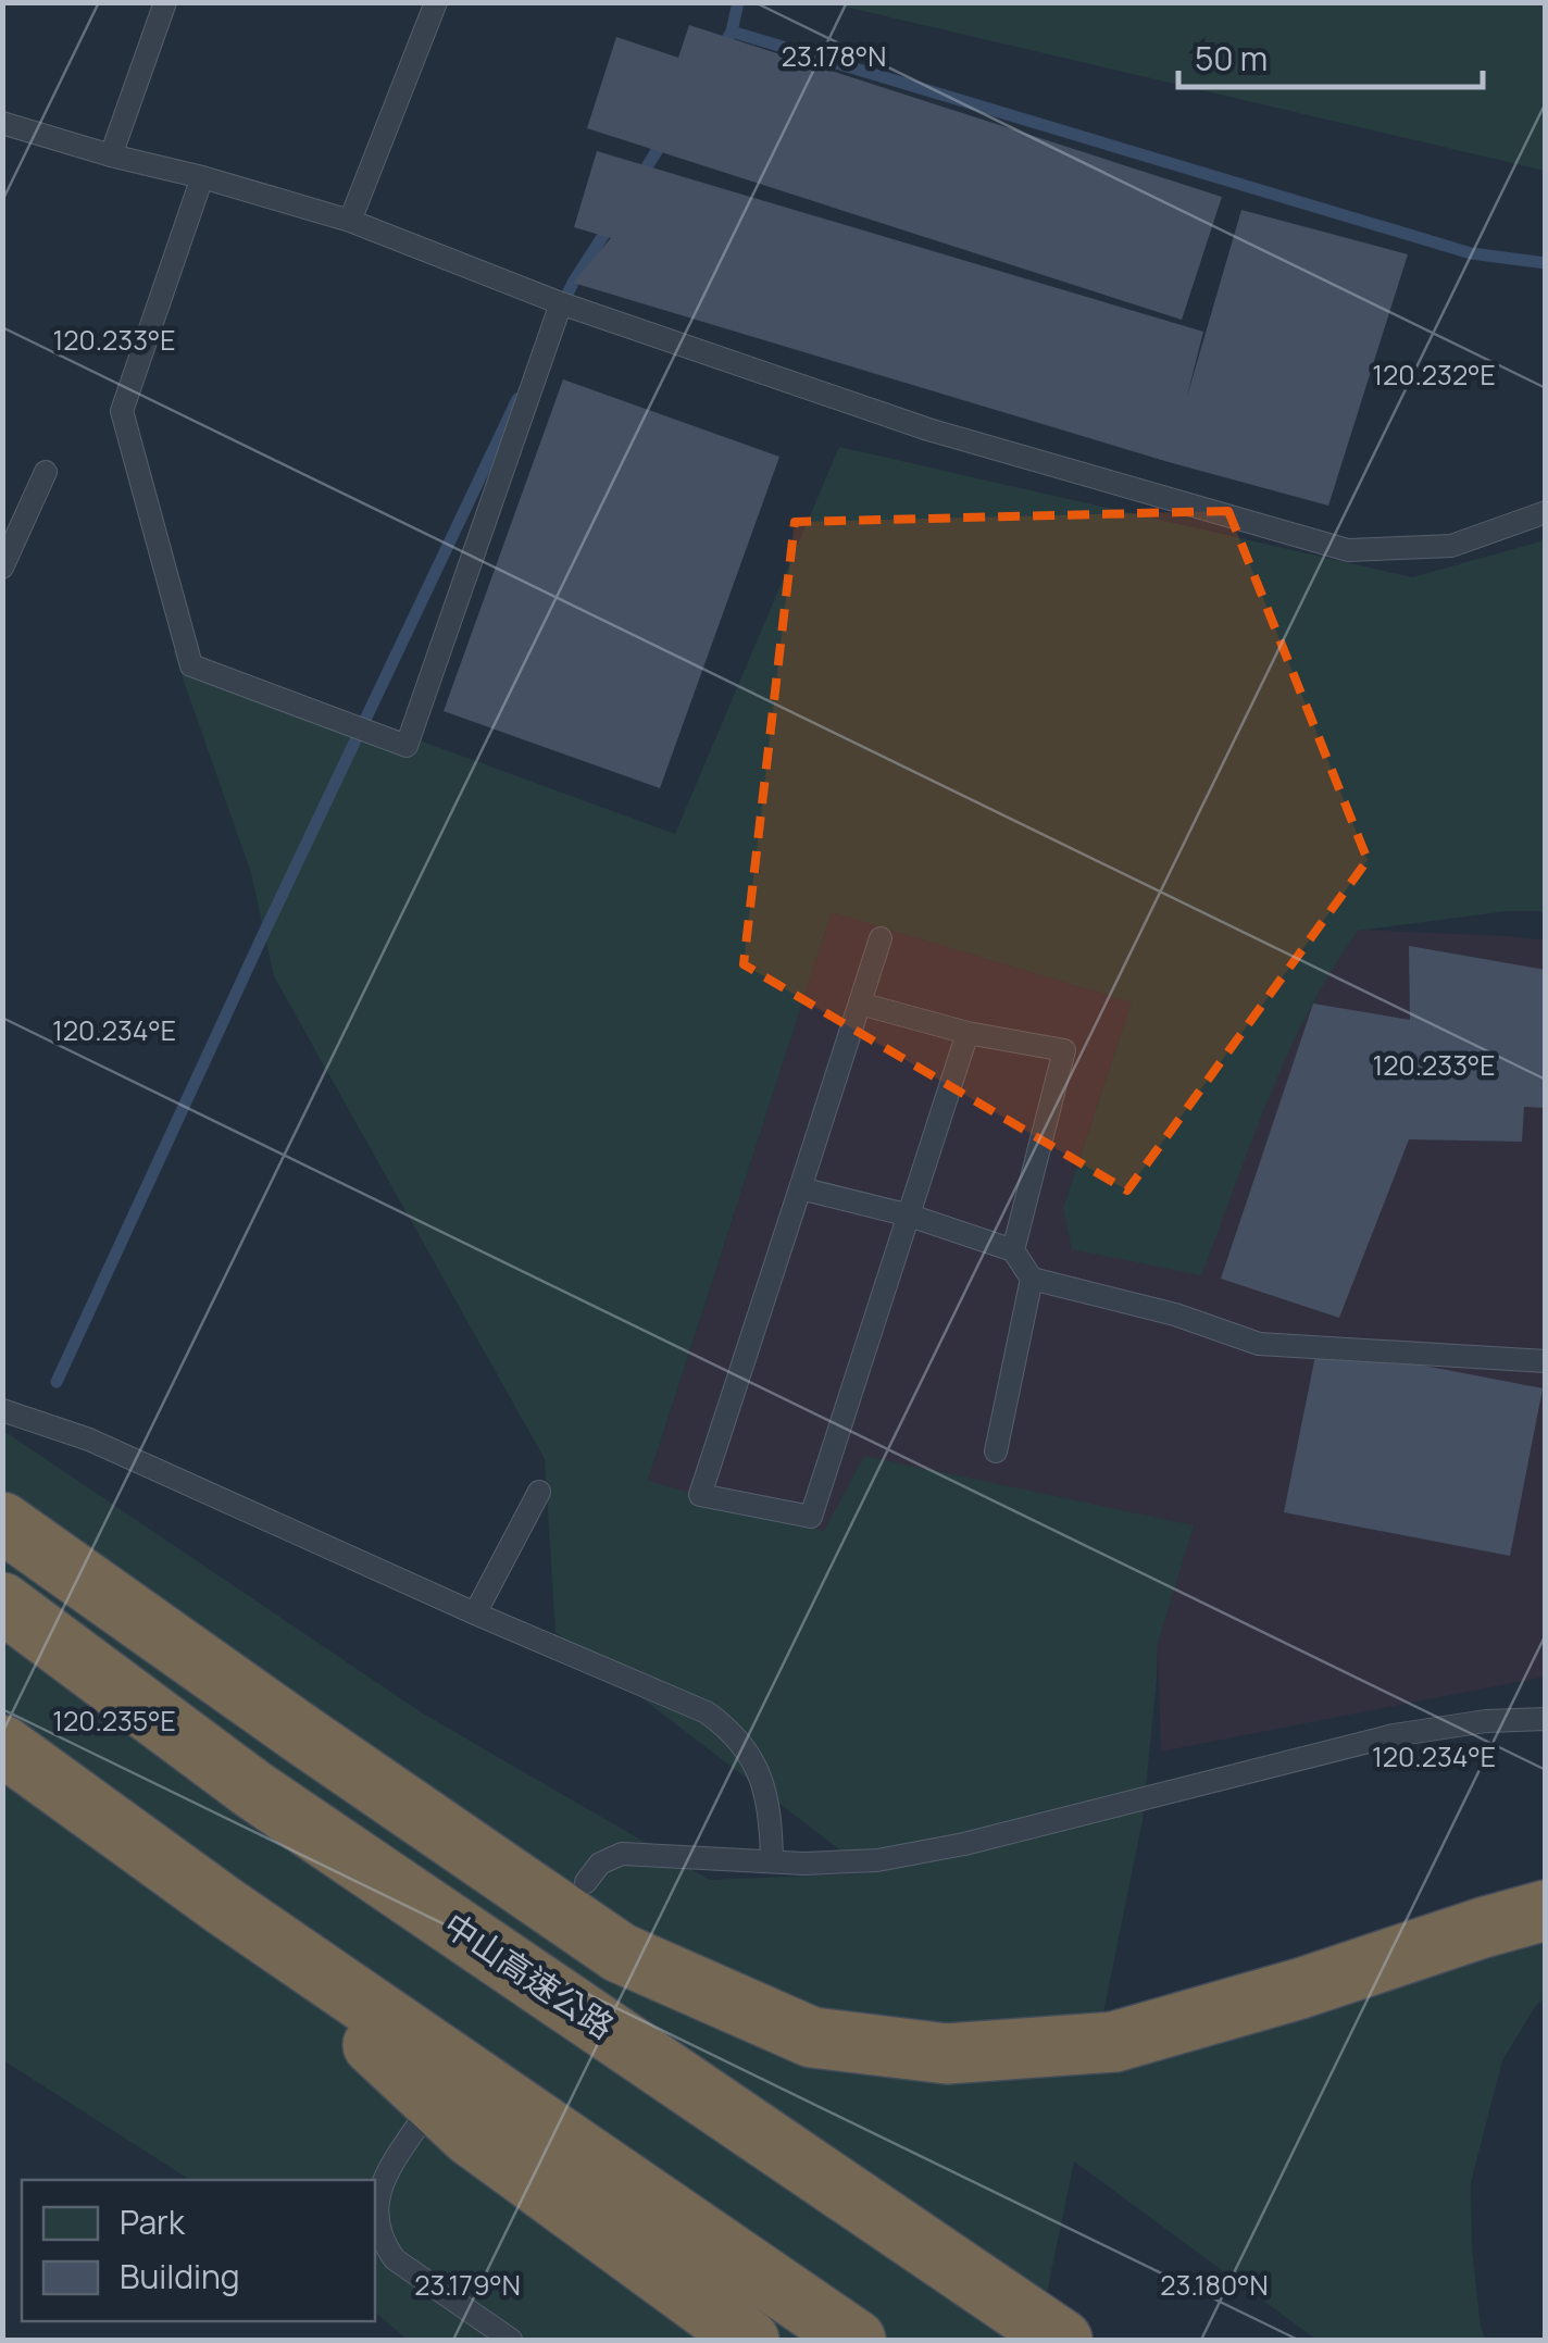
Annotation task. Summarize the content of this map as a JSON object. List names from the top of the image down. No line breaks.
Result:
{"streets":{"highway":["中山高速公路"]},"legend":["Park","Building"],"scale_bar":"50 m","coordinates":["23.178°N","120.233°E","120.232°E","120.234°E","120.235°E","23.179°N","23.180°N"]}
